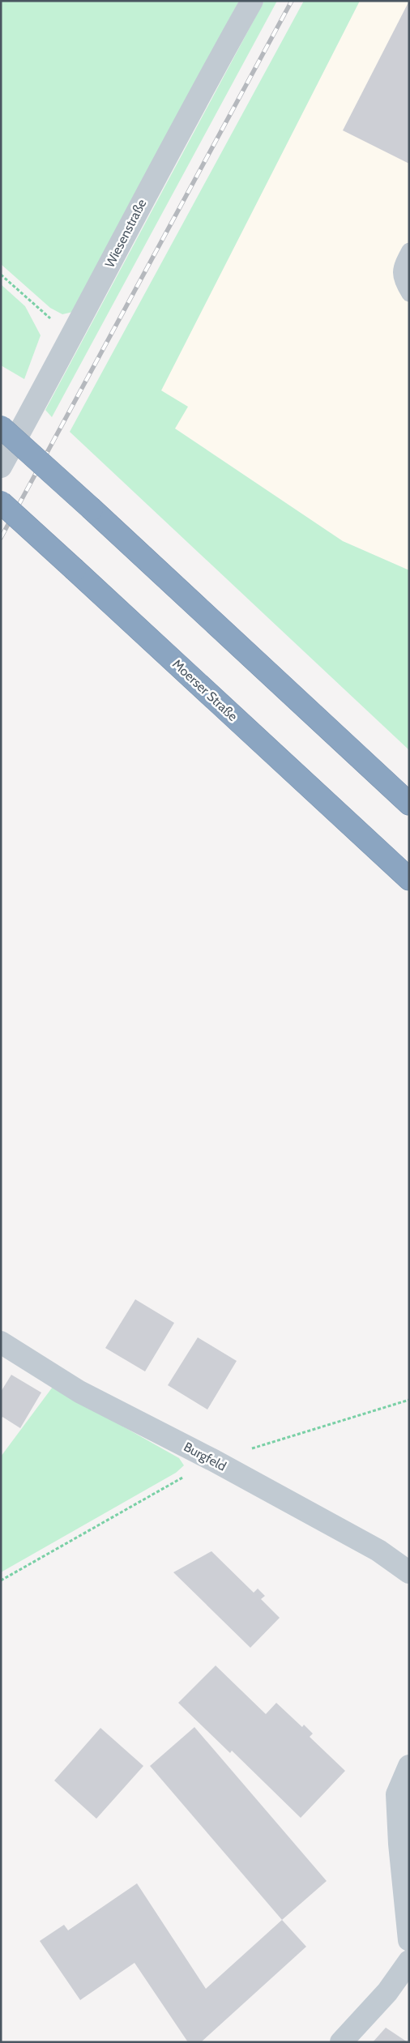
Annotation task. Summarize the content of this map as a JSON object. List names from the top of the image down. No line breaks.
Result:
{"streets":{"highway":["Moerser Straße"],"street":["Wiesenstraße","Burgfeld"]}}
